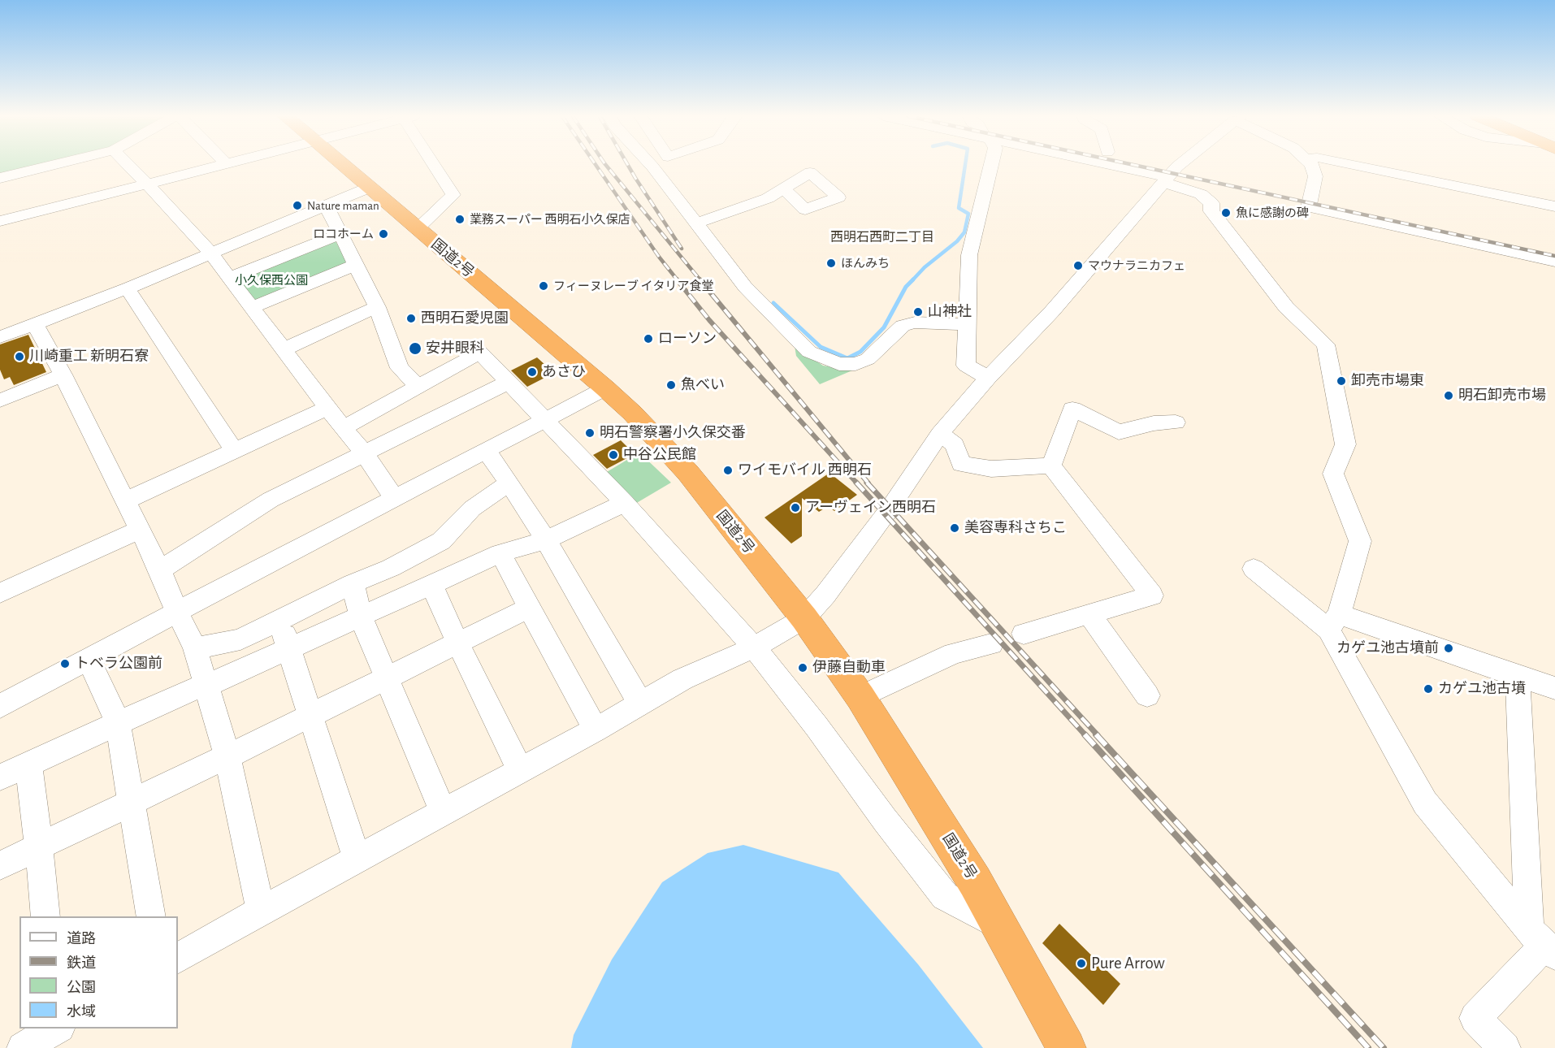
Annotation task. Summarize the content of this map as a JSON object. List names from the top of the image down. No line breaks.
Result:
{"streets":{"highway":["国道2号"]},"districts":["西明石西町二丁目"],"parks":["小久保西公園"],"places":["Nature maman","魚に感謝の碑","業務スーパー 西明石小久保店","ロコホーム","ほんみち","マウナラニカフェ","フィーヌレーブ イタリア食堂","山神社","西明石愛児園","ローソン","安井眼科","川崎重工 新明石寮","あさひ","卸売市場東","魚べい","明石卸売市場","明石警察署小久保交番","中谷公民館","ワイモバイル 西明石","アーヴェイン西明石","美容専科さちこ","カゲユ池古墳前","トベラ公園前","伊藤自動車","カゲユ池古墳","Pure Arrow"],"legend":["道路","鉄道","公園","水域"]}
